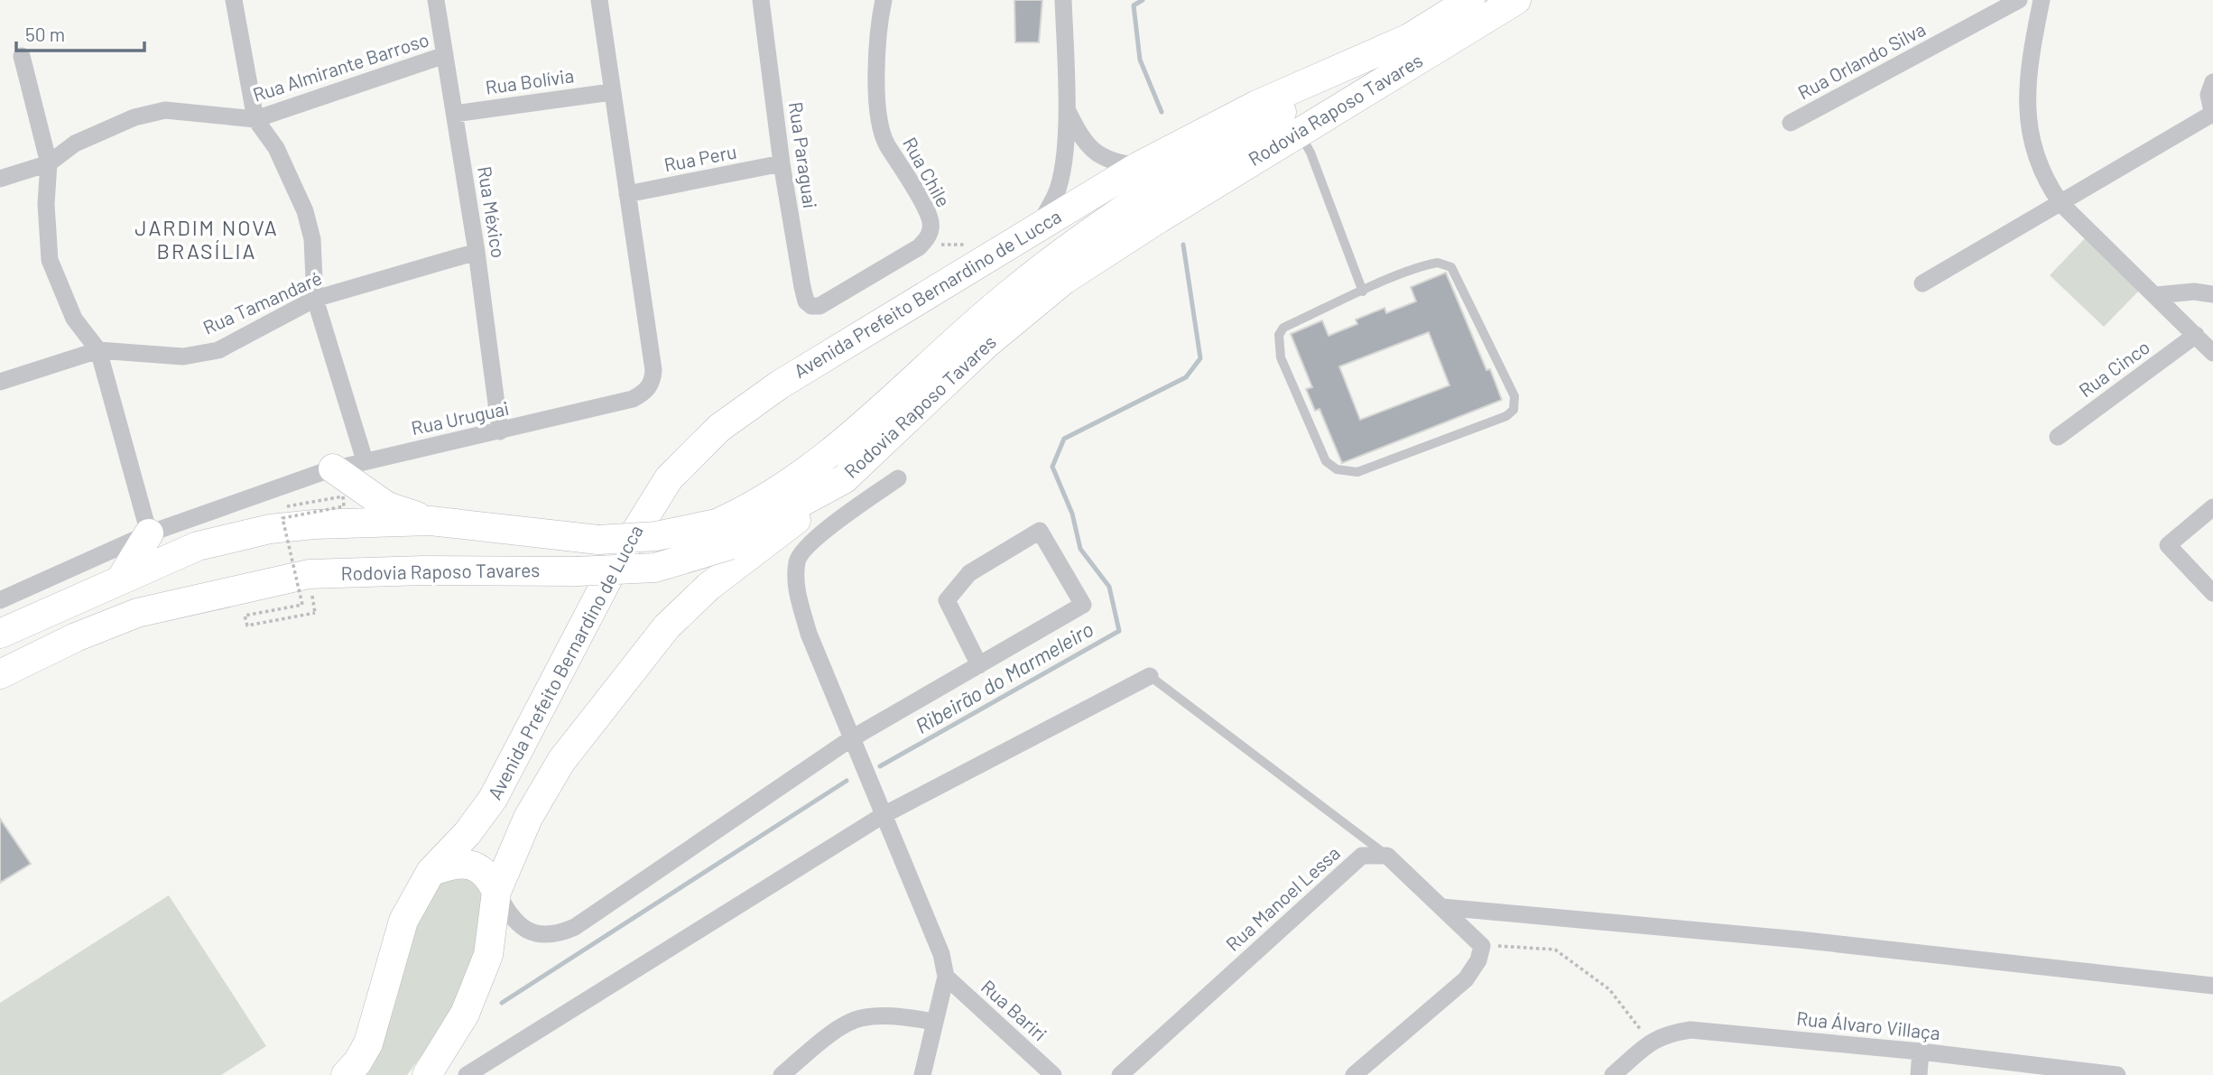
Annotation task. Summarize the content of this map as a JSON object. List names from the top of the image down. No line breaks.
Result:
{"streets":{"highway":["Rodovia Raposo Tavares","Avenida Prefeito Bernardino de Lucca"],"street":["Rua Orlando Silva","Rua Almirante Barroso","Rua Bolívia","Rua Paraguai","Rua Peru","Rua Chile","Rua México","Rua Tamandaré","Rua Cinco","Rua Uruguai","Rua Manoel Lessa","Rua Bariri","Rua Álvaro Villaça"]},"crossings":[["Rua Almirante Barroso","Rua México"],["Rua Bolívia","Rua México"],["Rua Bolívia","Rua Uruguai"],["Rodovia Raposo Tavares","Avenida Prefeito Bernardino de Lucca"],["Rua Paraguai","Rua Peru"],["Rua Paraguai","Rua Chile"],["Rua Peru","Rua Uruguai"],["Rua México","Rua Tamandaré"],["Rua México","Rua Uruguai"]],"districts":["JARDIM NOVA BRASÍLIA"],"water":["Ribeirão do Marmeleiro"],"scale_bar":"50 m"}
